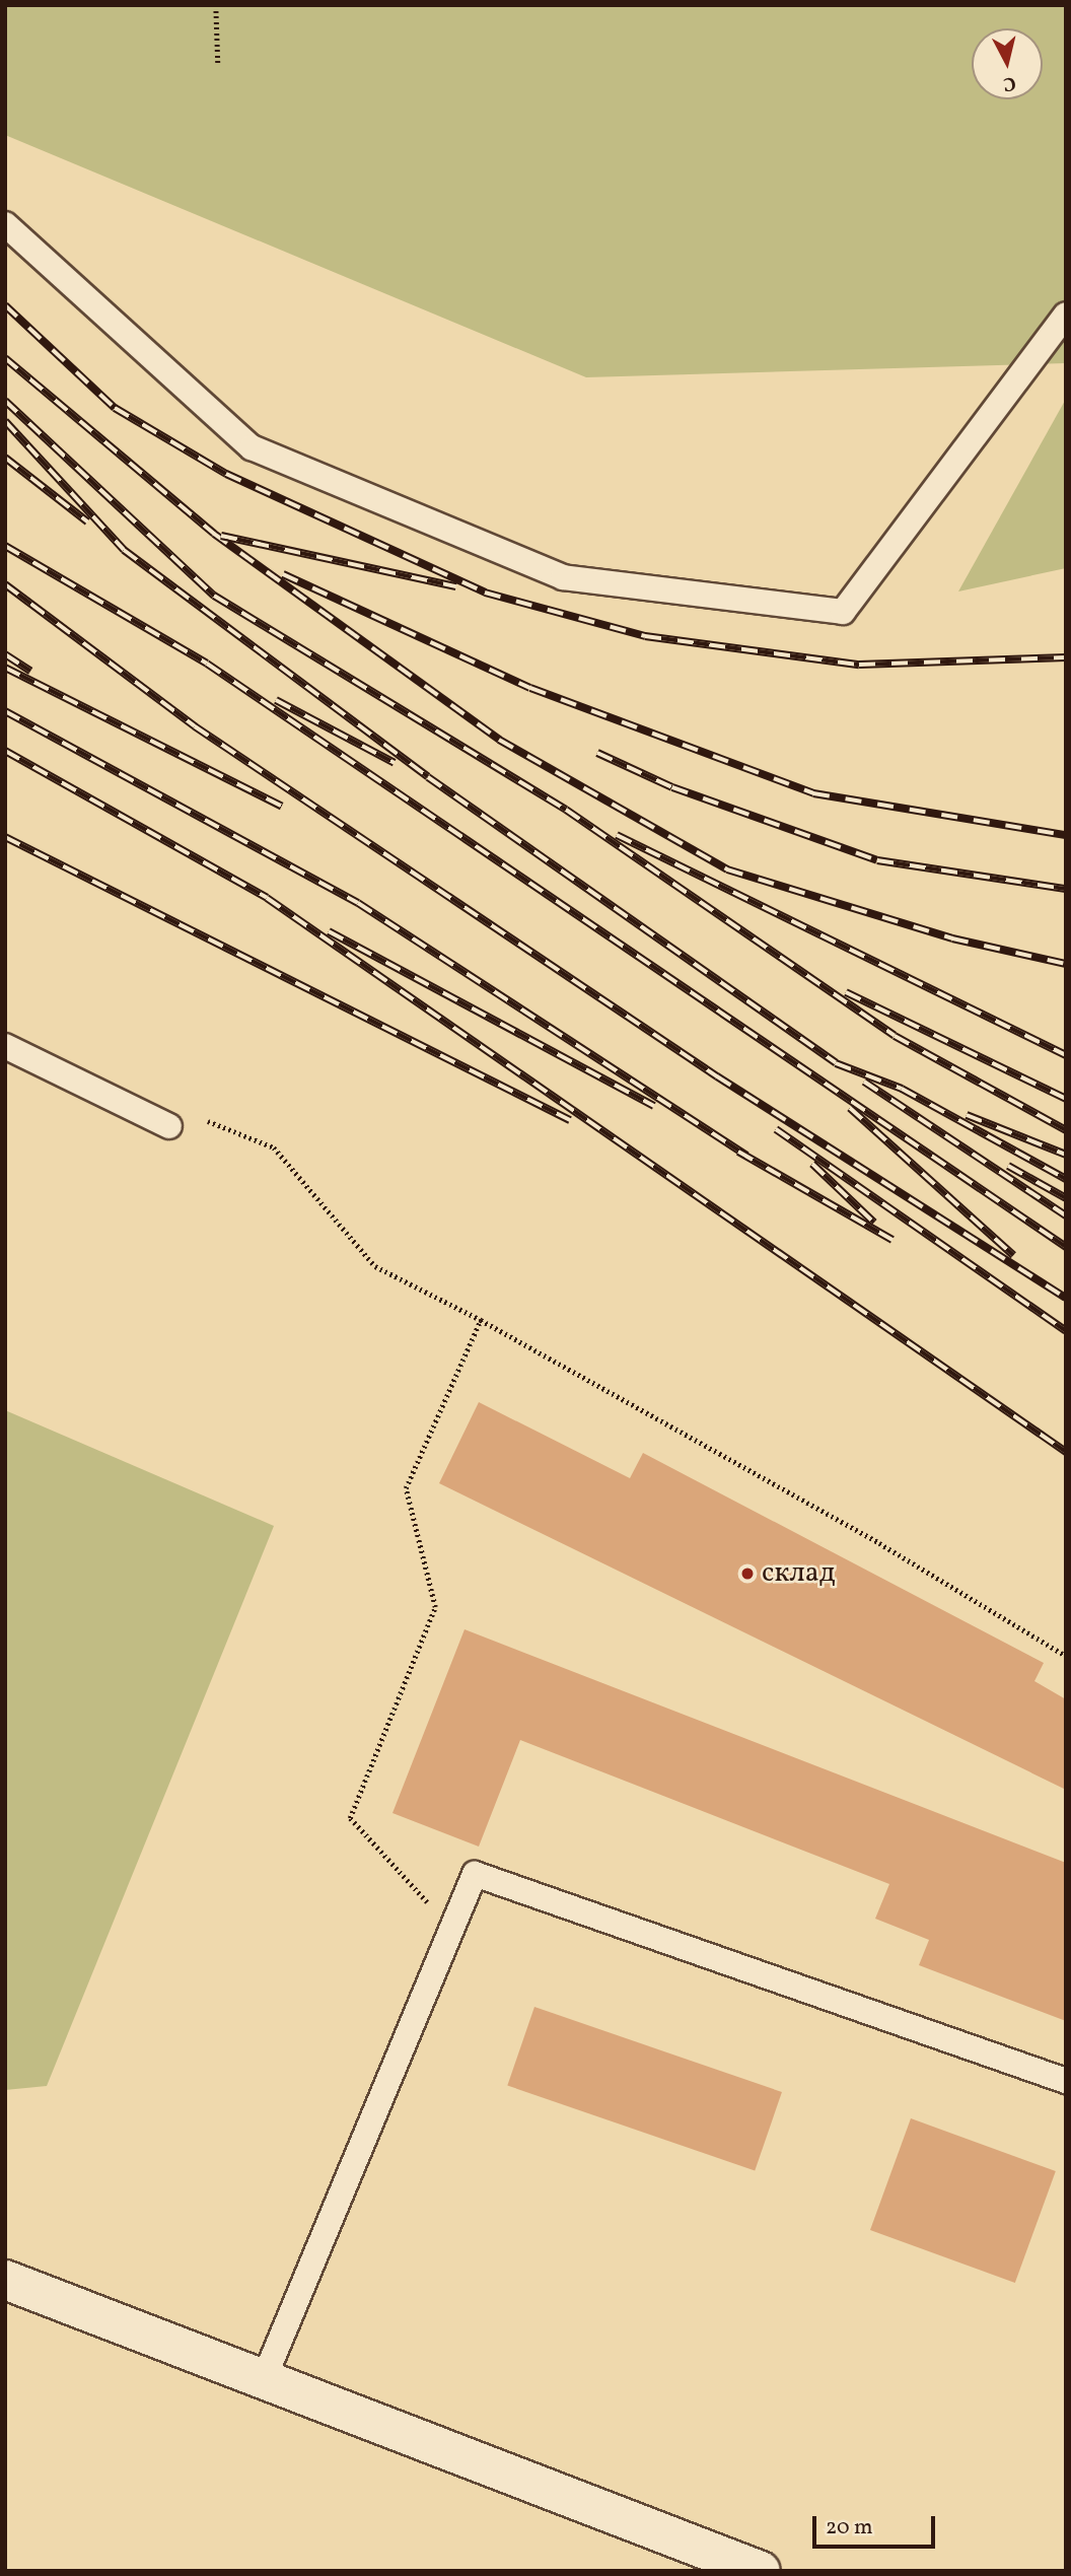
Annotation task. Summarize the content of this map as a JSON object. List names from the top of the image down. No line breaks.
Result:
{"places":["склад"],"scale_bar":"20 m","north":"bottom"}
